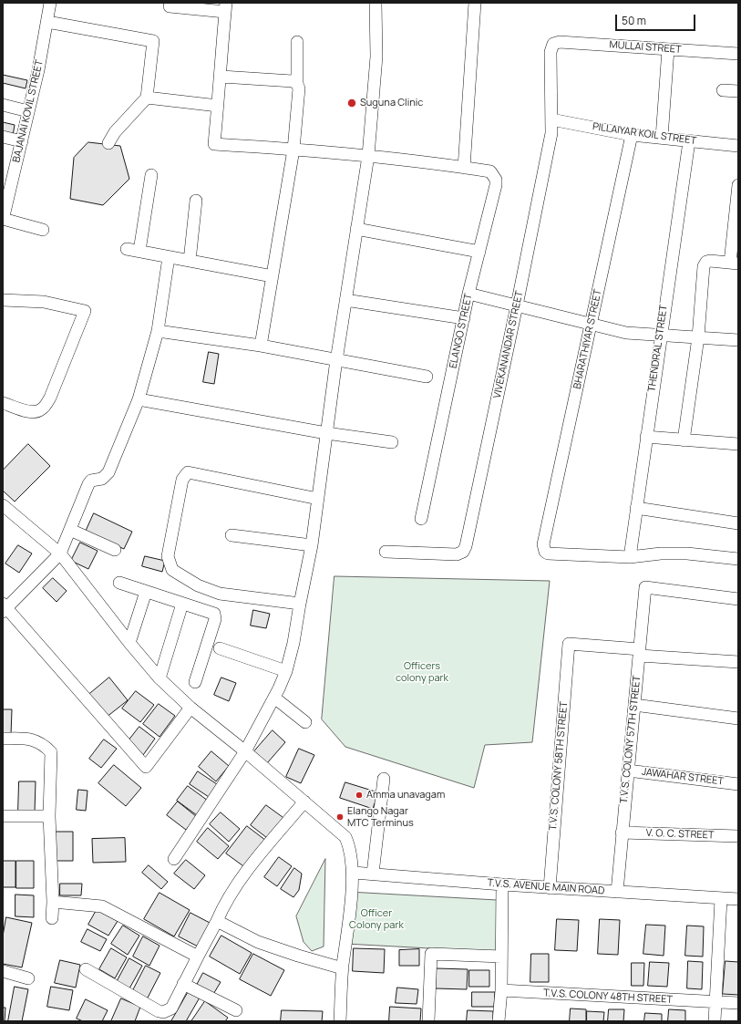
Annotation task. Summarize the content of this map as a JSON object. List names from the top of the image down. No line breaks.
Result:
{"streets":{"street":["MULLAI STREET","BAJANAI KOVIL STREET","PILLAIYAR KOIL STREET","ELANGO STREET","BHARATHIYAR STREET","VIVEKANANDAR STREET","THENDRAL STREET","T.V.S. COLONY 57TH STREET","T.V.S. COLONY 58TH STREET","JAWAHAR STREET","V. O. C. STREET","T.V.S. AVENUE MAIN ROAD","T.V.S. COLONY 48TH STREET"]},"crossings":[["MULLAI STREET","VIVEKANANDAR STREET"],["PILLAIYAR KOIL STREET","BHARATHIYAR STREET"],["PILLAIYAR KOIL STREET","VIVEKANANDAR STREET"],["PILLAIYAR KOIL STREET","THENDRAL STREET"],["BHARATHIYAR STREET","THENDRAL STREET"],["T.V.S. COLONY 57TH STREET","T.V.S. COLONY 58TH STREET"],["T.V.S. COLONY 57TH STREET","JAWAHAR STREET"],["T.V.S. COLONY 57TH STREET","V. O. C. STREET"],["T.V.S. COLONY 57TH STREET","T.V.S. AVENUE MAIN ROAD"],["T.V.S. COLONY 58TH STREET","T.V.S. AVENUE MAIN ROAD"]],"parks":["Officers colony park","Officer Colony park"],"places":["Suguna Clinic","Amma unavagam","Elango Nagar MTC Terminus"],"scale_bar":"50 m"}
